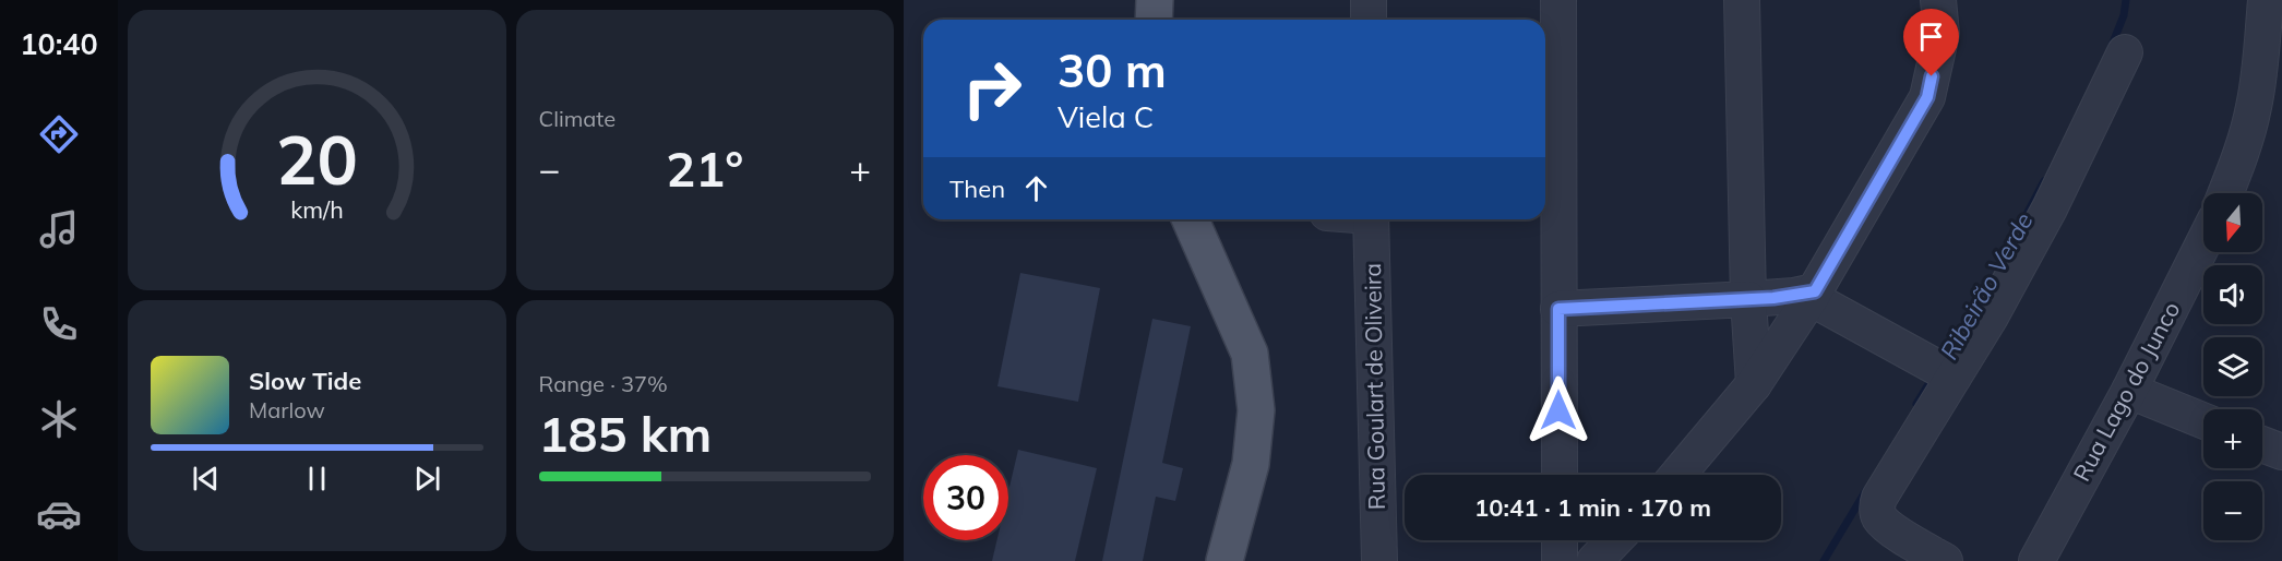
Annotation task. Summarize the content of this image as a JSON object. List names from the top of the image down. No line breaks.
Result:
{"streets":{"street":["Rua Goulart de Oliveira","Rua Lago do Junco"]},"water":["Ribeirão Verde"],"north":"bottom","page":{"tabs":"10:40","tile":["Climate",["Range · 37%","185 km"]],"turn":["30 m","Viela C"],"heat":["−","21°","+"],"then":"Then","map_buttons":["+","−"],"song":["Slow Tide","Marlow"],"limit":"30","trip":"10:41 · 1 min · 170 m","gauge":["20","km/h"]}}
